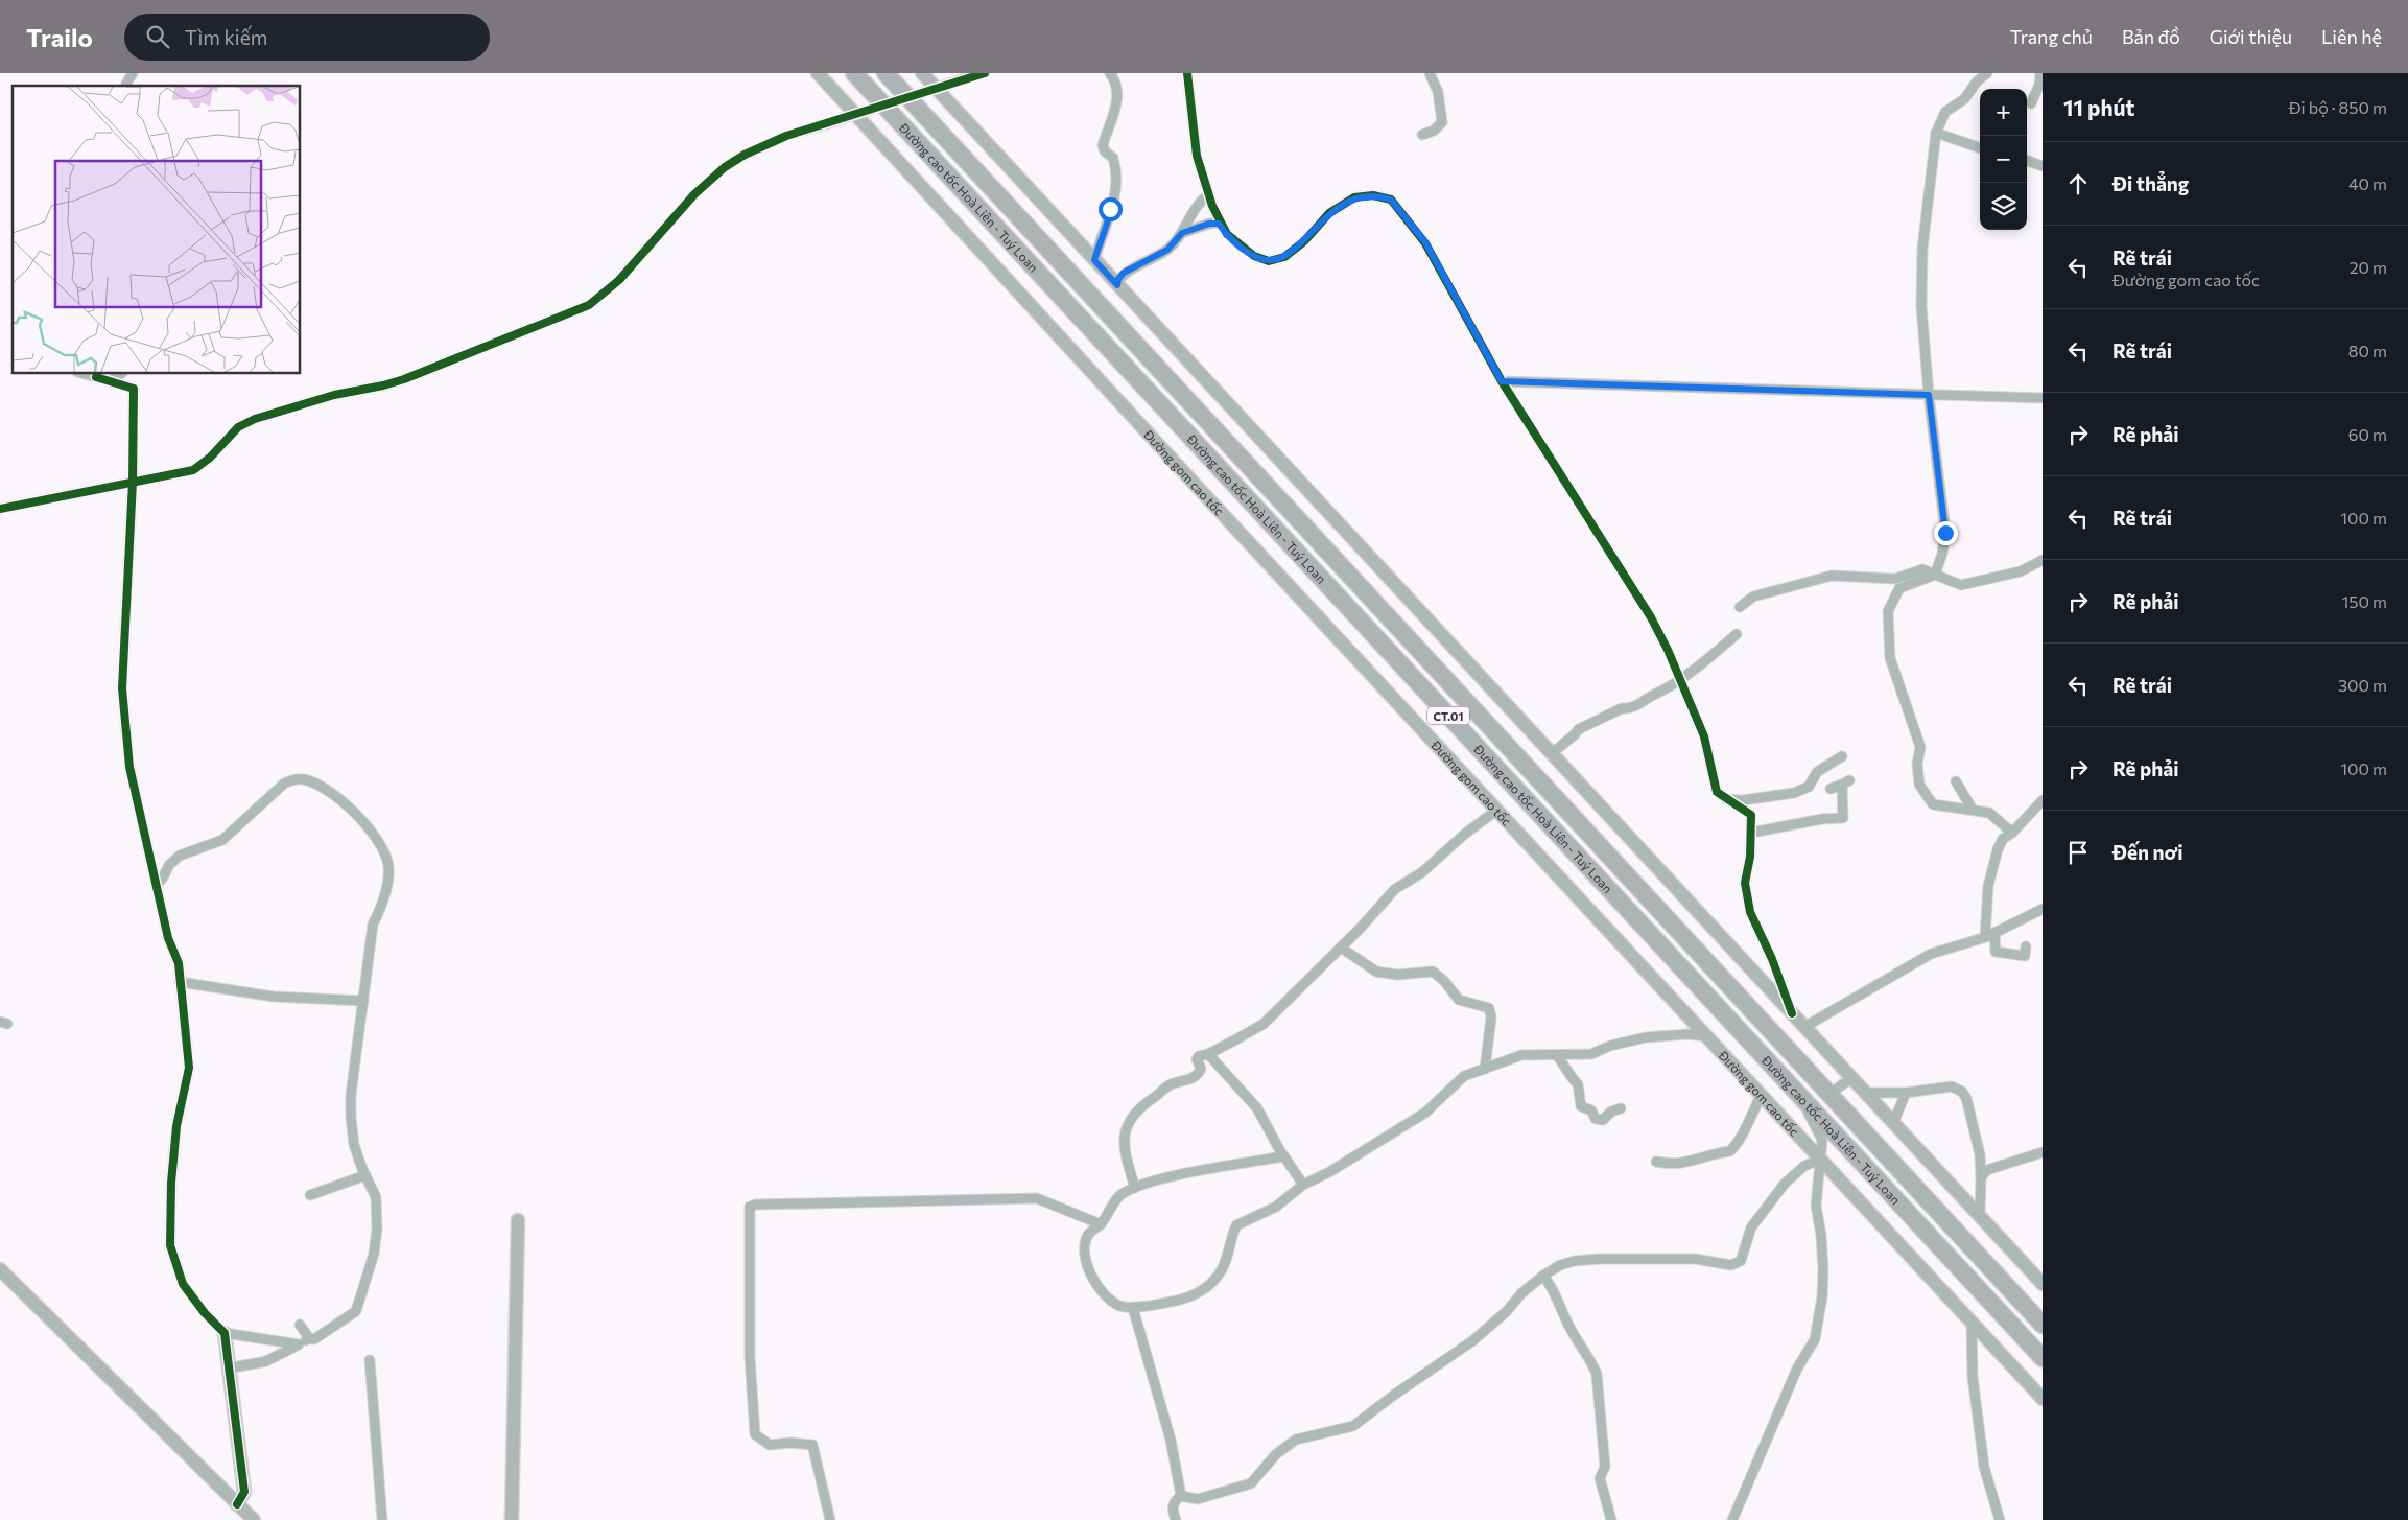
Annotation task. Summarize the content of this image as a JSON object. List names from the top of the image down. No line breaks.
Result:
{"streets":{"highway":["Đường cao tốc Hoà Liên - Tuý Loan","CT.01"],"main road":["Đường gom cao tốc"]},"page":{"header":"Trailo","search":"Tìm kiếm","nav":["Trang chủ","Bản đồ","Giới thiệu","Liên hệ"],"heading":["11 phút","Đi bộ · 850 m"],"map_buttons":["+","−"],"list":[["Đi thẳng","40 m"],["Rẽ trái","Đường gom cao tốc","20 m"],["Rẽ trái","80 m"],["Rẽ phải","60 m"],["Rẽ trái","100 m"],["Rẽ phải","150 m"],["Rẽ trái","300 m"],["Rẽ phải","100 m"],"Đến nơi"]}}
